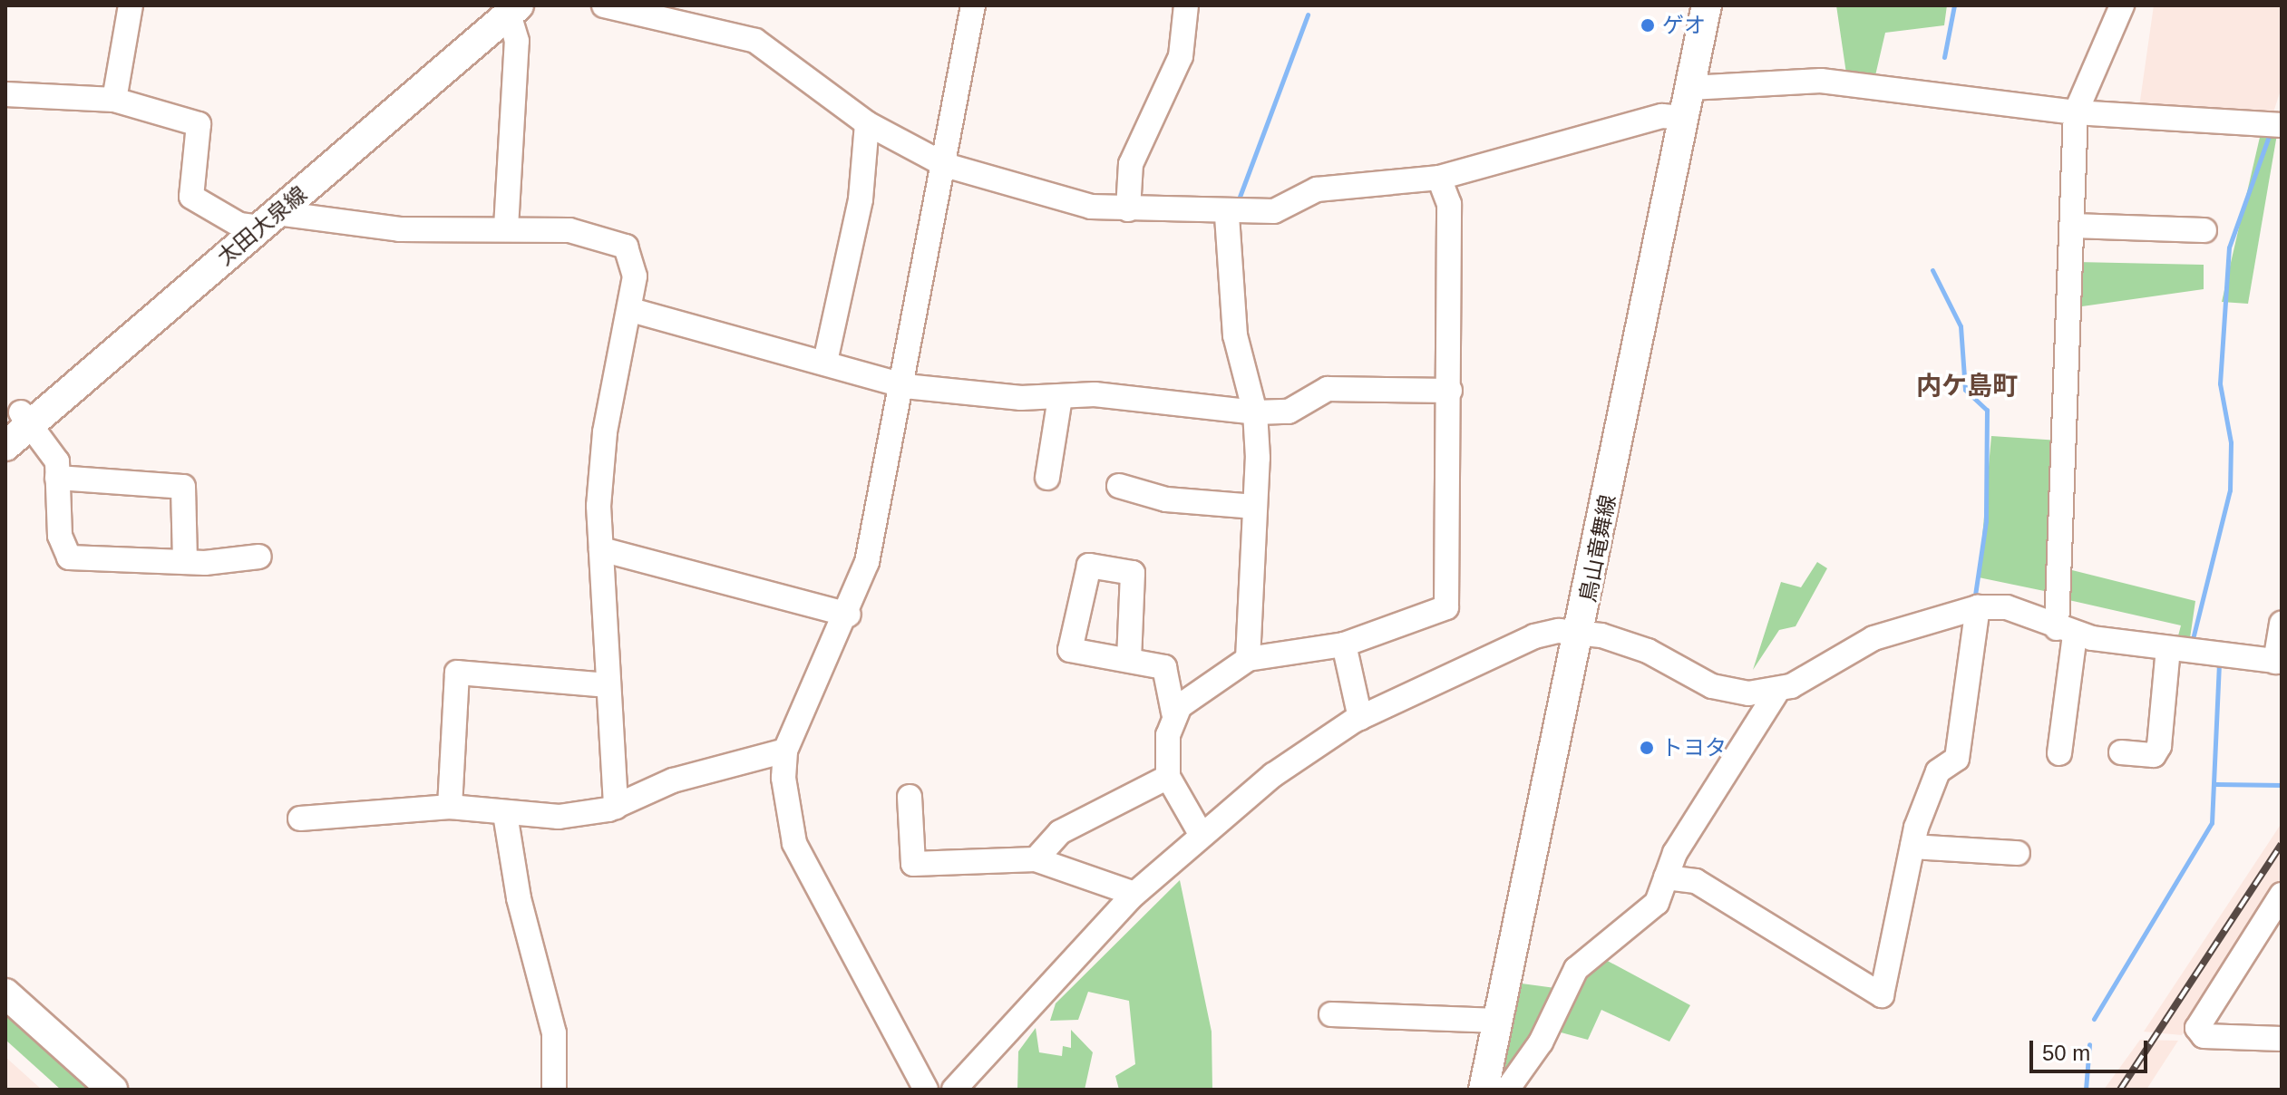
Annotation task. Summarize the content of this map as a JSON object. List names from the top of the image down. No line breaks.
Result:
{"streets":{"main road":["太田大泉線","鳥山竜舞線"]},"districts":["内ケ島町"],"places":["ゲオ","トヨタ"],"scale_bar":"50 m"}
